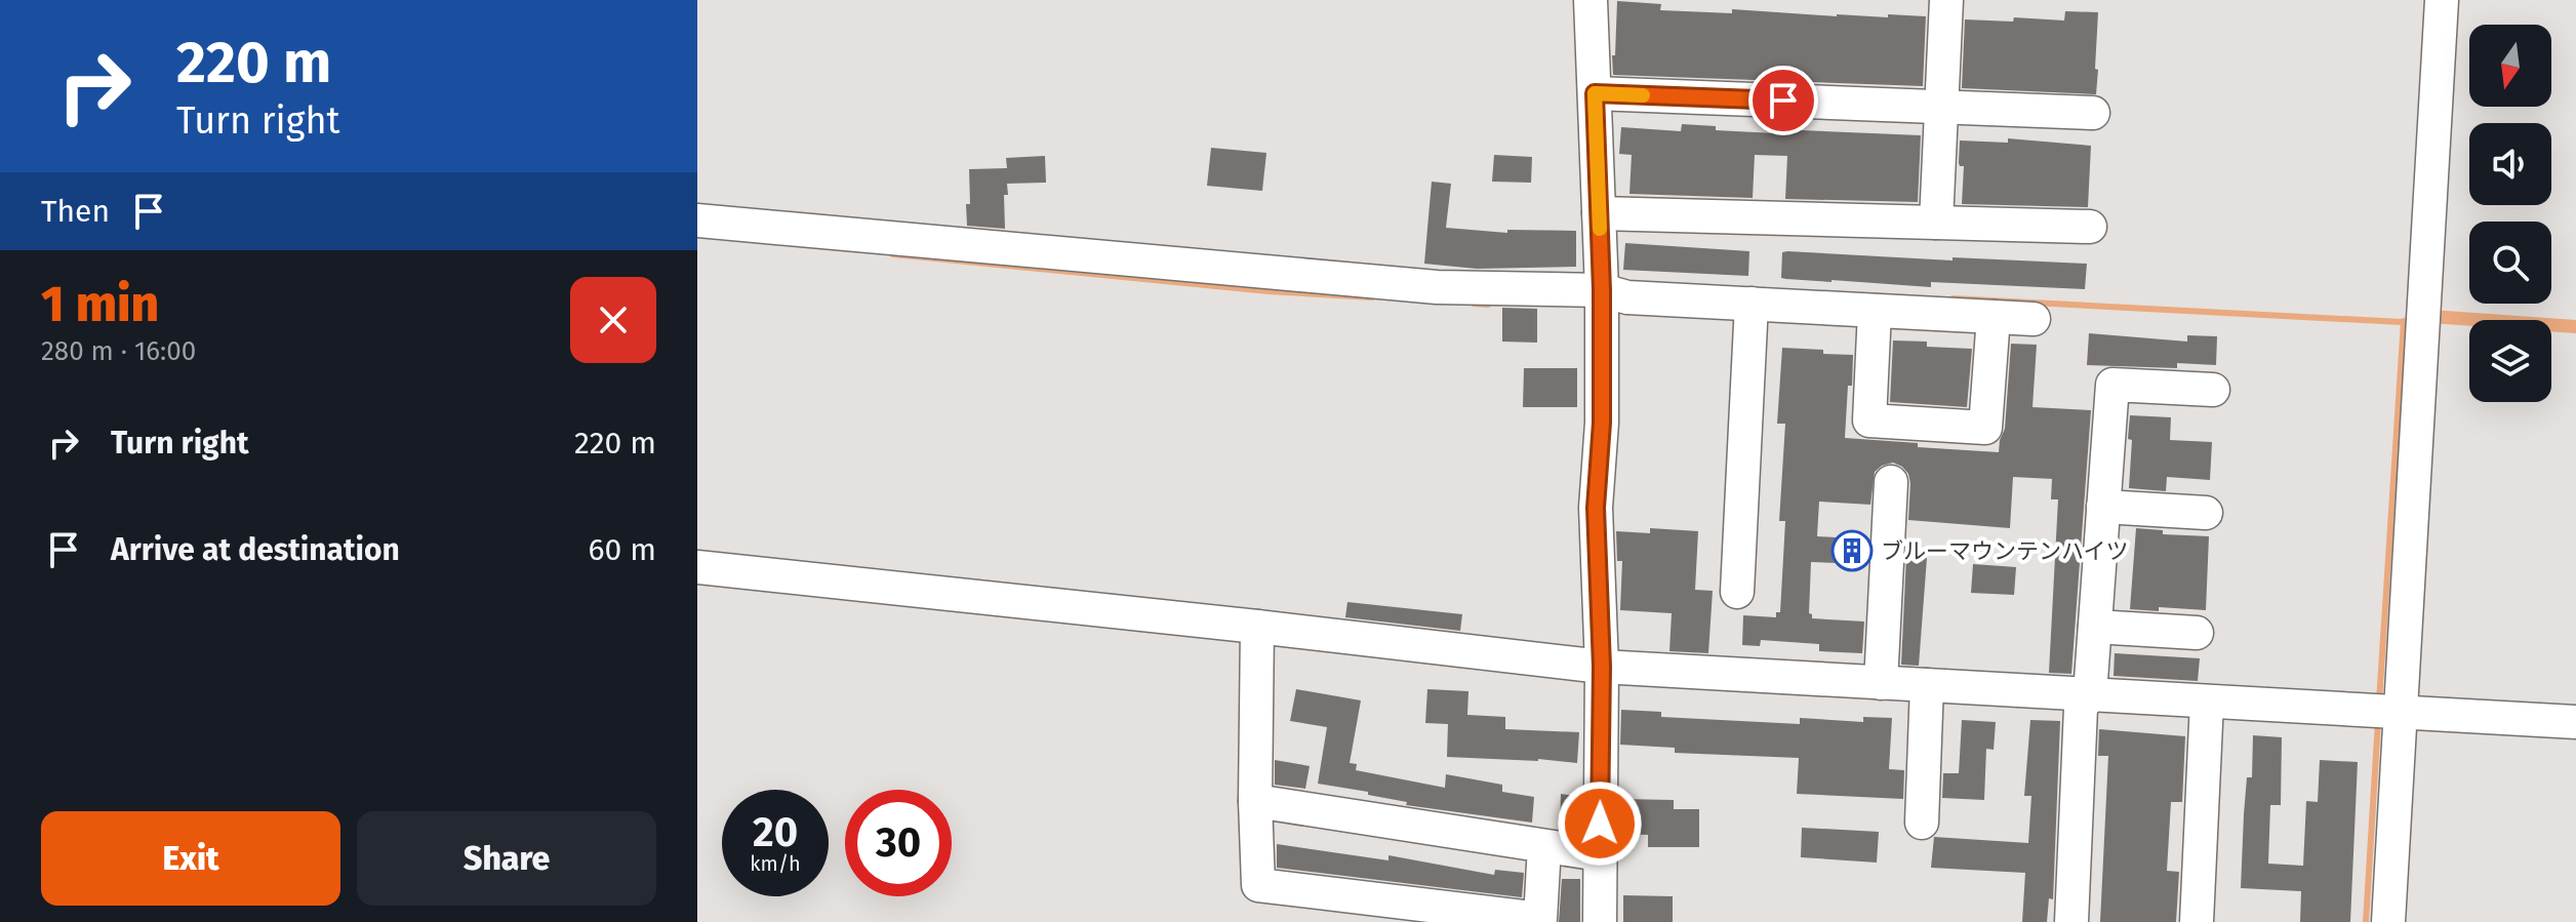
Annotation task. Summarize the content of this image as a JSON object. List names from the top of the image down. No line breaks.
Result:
{"places":{"building":["ブルーマウンテンハイツ"]},"north":"bottom","page":{"turn":["220 m","Turn right"],"then":"Then","heading":["1 min","280 m · 16:00"],"list":[{"name":"Turn right","value":"220 m"},{"name":"Arrive at destination","value":"60 m"}],"speed":"20 km/h","limit":"30","buttons":["Exit","Share"]}}
